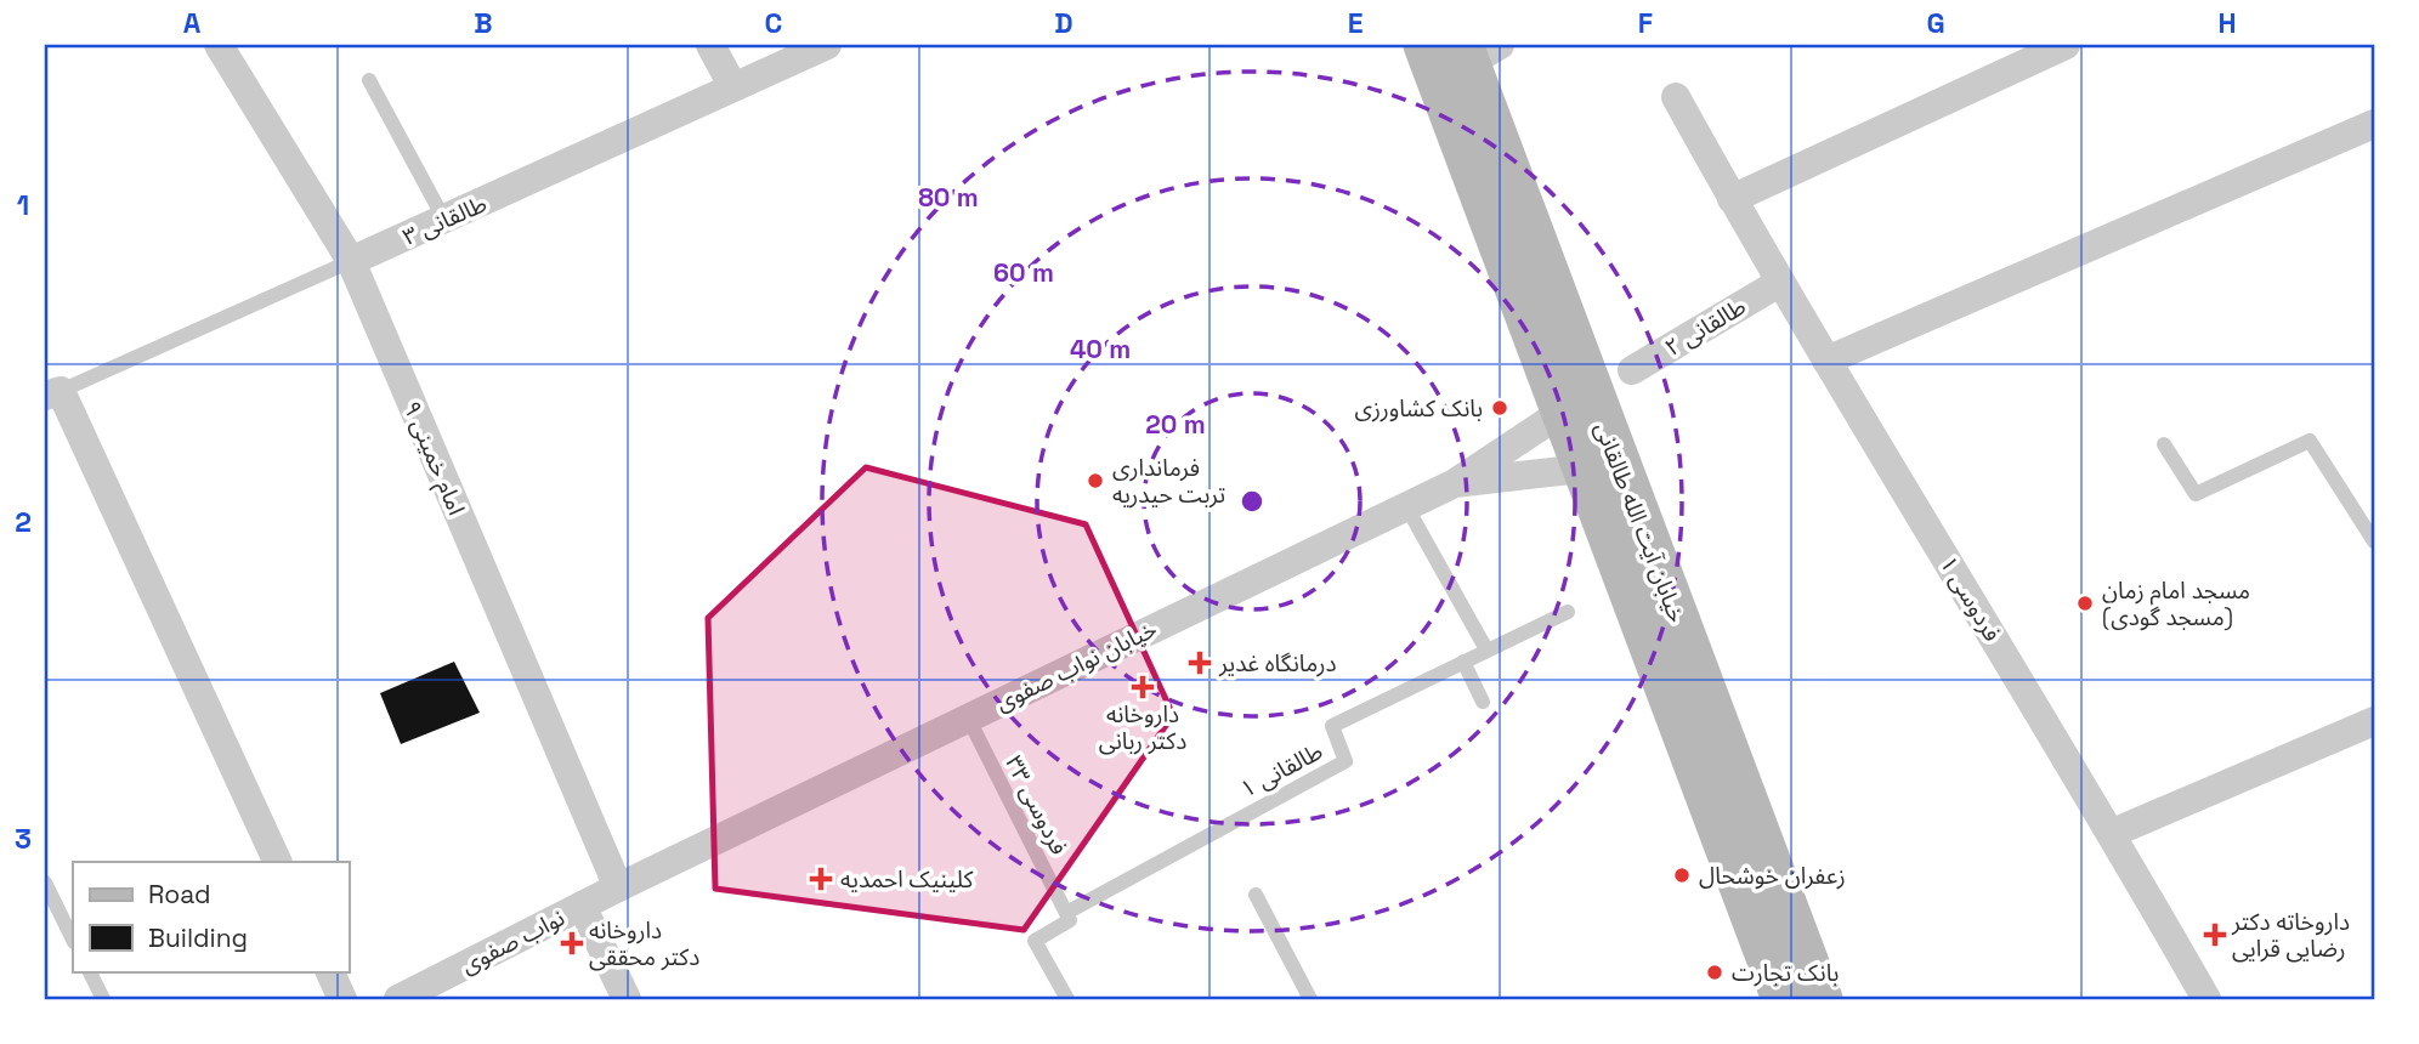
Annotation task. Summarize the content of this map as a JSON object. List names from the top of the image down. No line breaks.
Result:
{"streets":{"main road":["خیابان آیت الله طالقانی"],"street":["طالقانی ۳","طالقانی ۲","امام خمینی ۹","فردوسی ۱","خیابان نواب صفوی","نواب صفوی"],"lane":["طالقانی ۱","فردوسی ۳۳"]},"crossings":[["طالقانی ۳","امام خمینی ۹"],["طالقانی ۲","فردوسی ۱"],["امام خمینی ۹","خیابان نواب صفوی"],["خیابان آیت الله طالقانی","خیابان نواب صفوی"],["خیابان نواب صفوی","فردوسی ۳۳"],["خیابان نواب صفوی","نواب صفوی"],["طالقانی ۱","فردوسی ۳۳"]],"places":{"other":["بانک کشاورزی","فرمانداری تربت حیدریه","مسجد امام زمان (مسجد گودی)","زعفران خوشحال","بانک تجارت"],"health":["درمانگاه غدیر","داروخانه دکتر ربانی","کلینیک احمدیه","داروخاته دکتر رضایی قرایی","داروخانه دکتر محققی"]},"legend":["Road","Building"],"grid":{"columns":["A","B","C","D","E","F","G","H"],"rows":["1","2","3"]},"rings":["80 m","60 m","40 m","20 m"]}
